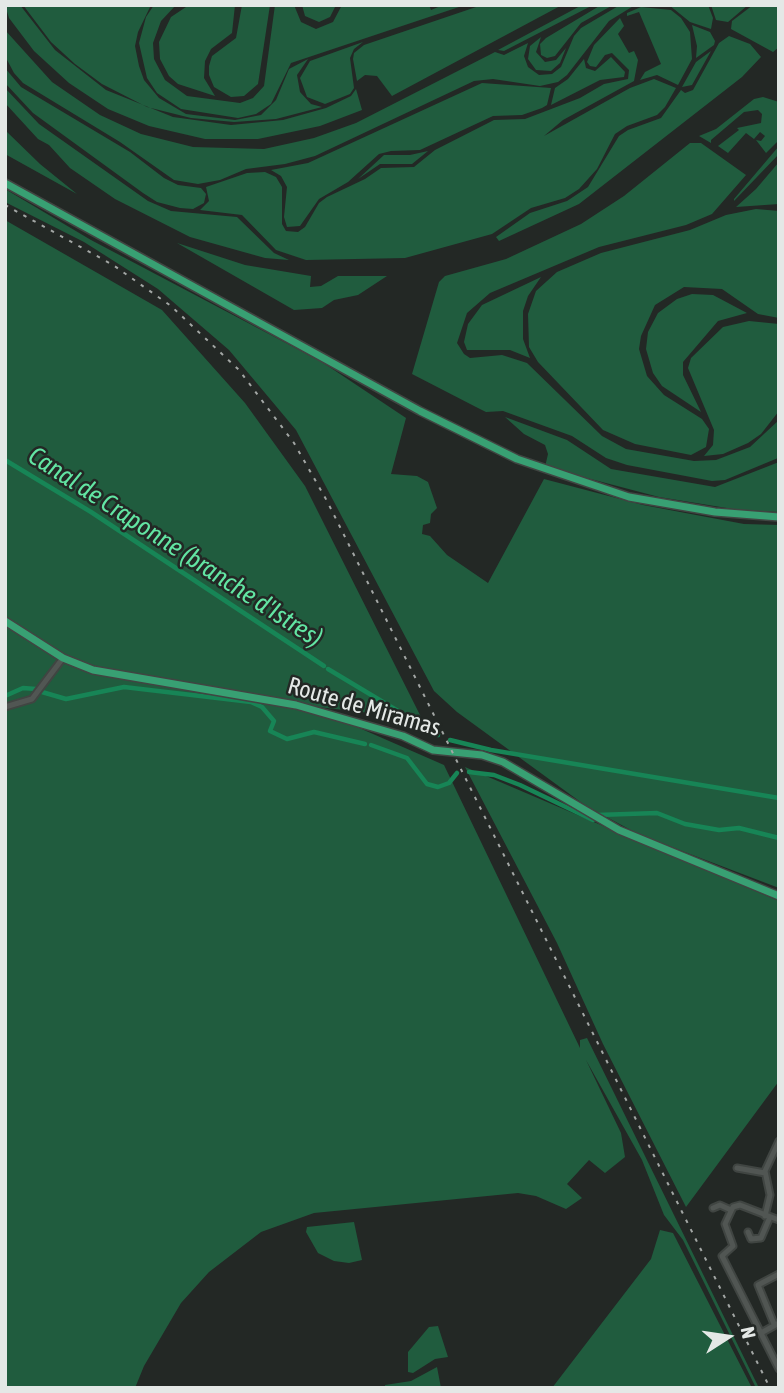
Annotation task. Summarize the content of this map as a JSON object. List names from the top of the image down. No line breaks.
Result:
{"streets":{"main road":["Route de Miramas"]},"water":["Canal de Craponne (branche d'Istres)"],"north":"right"}
